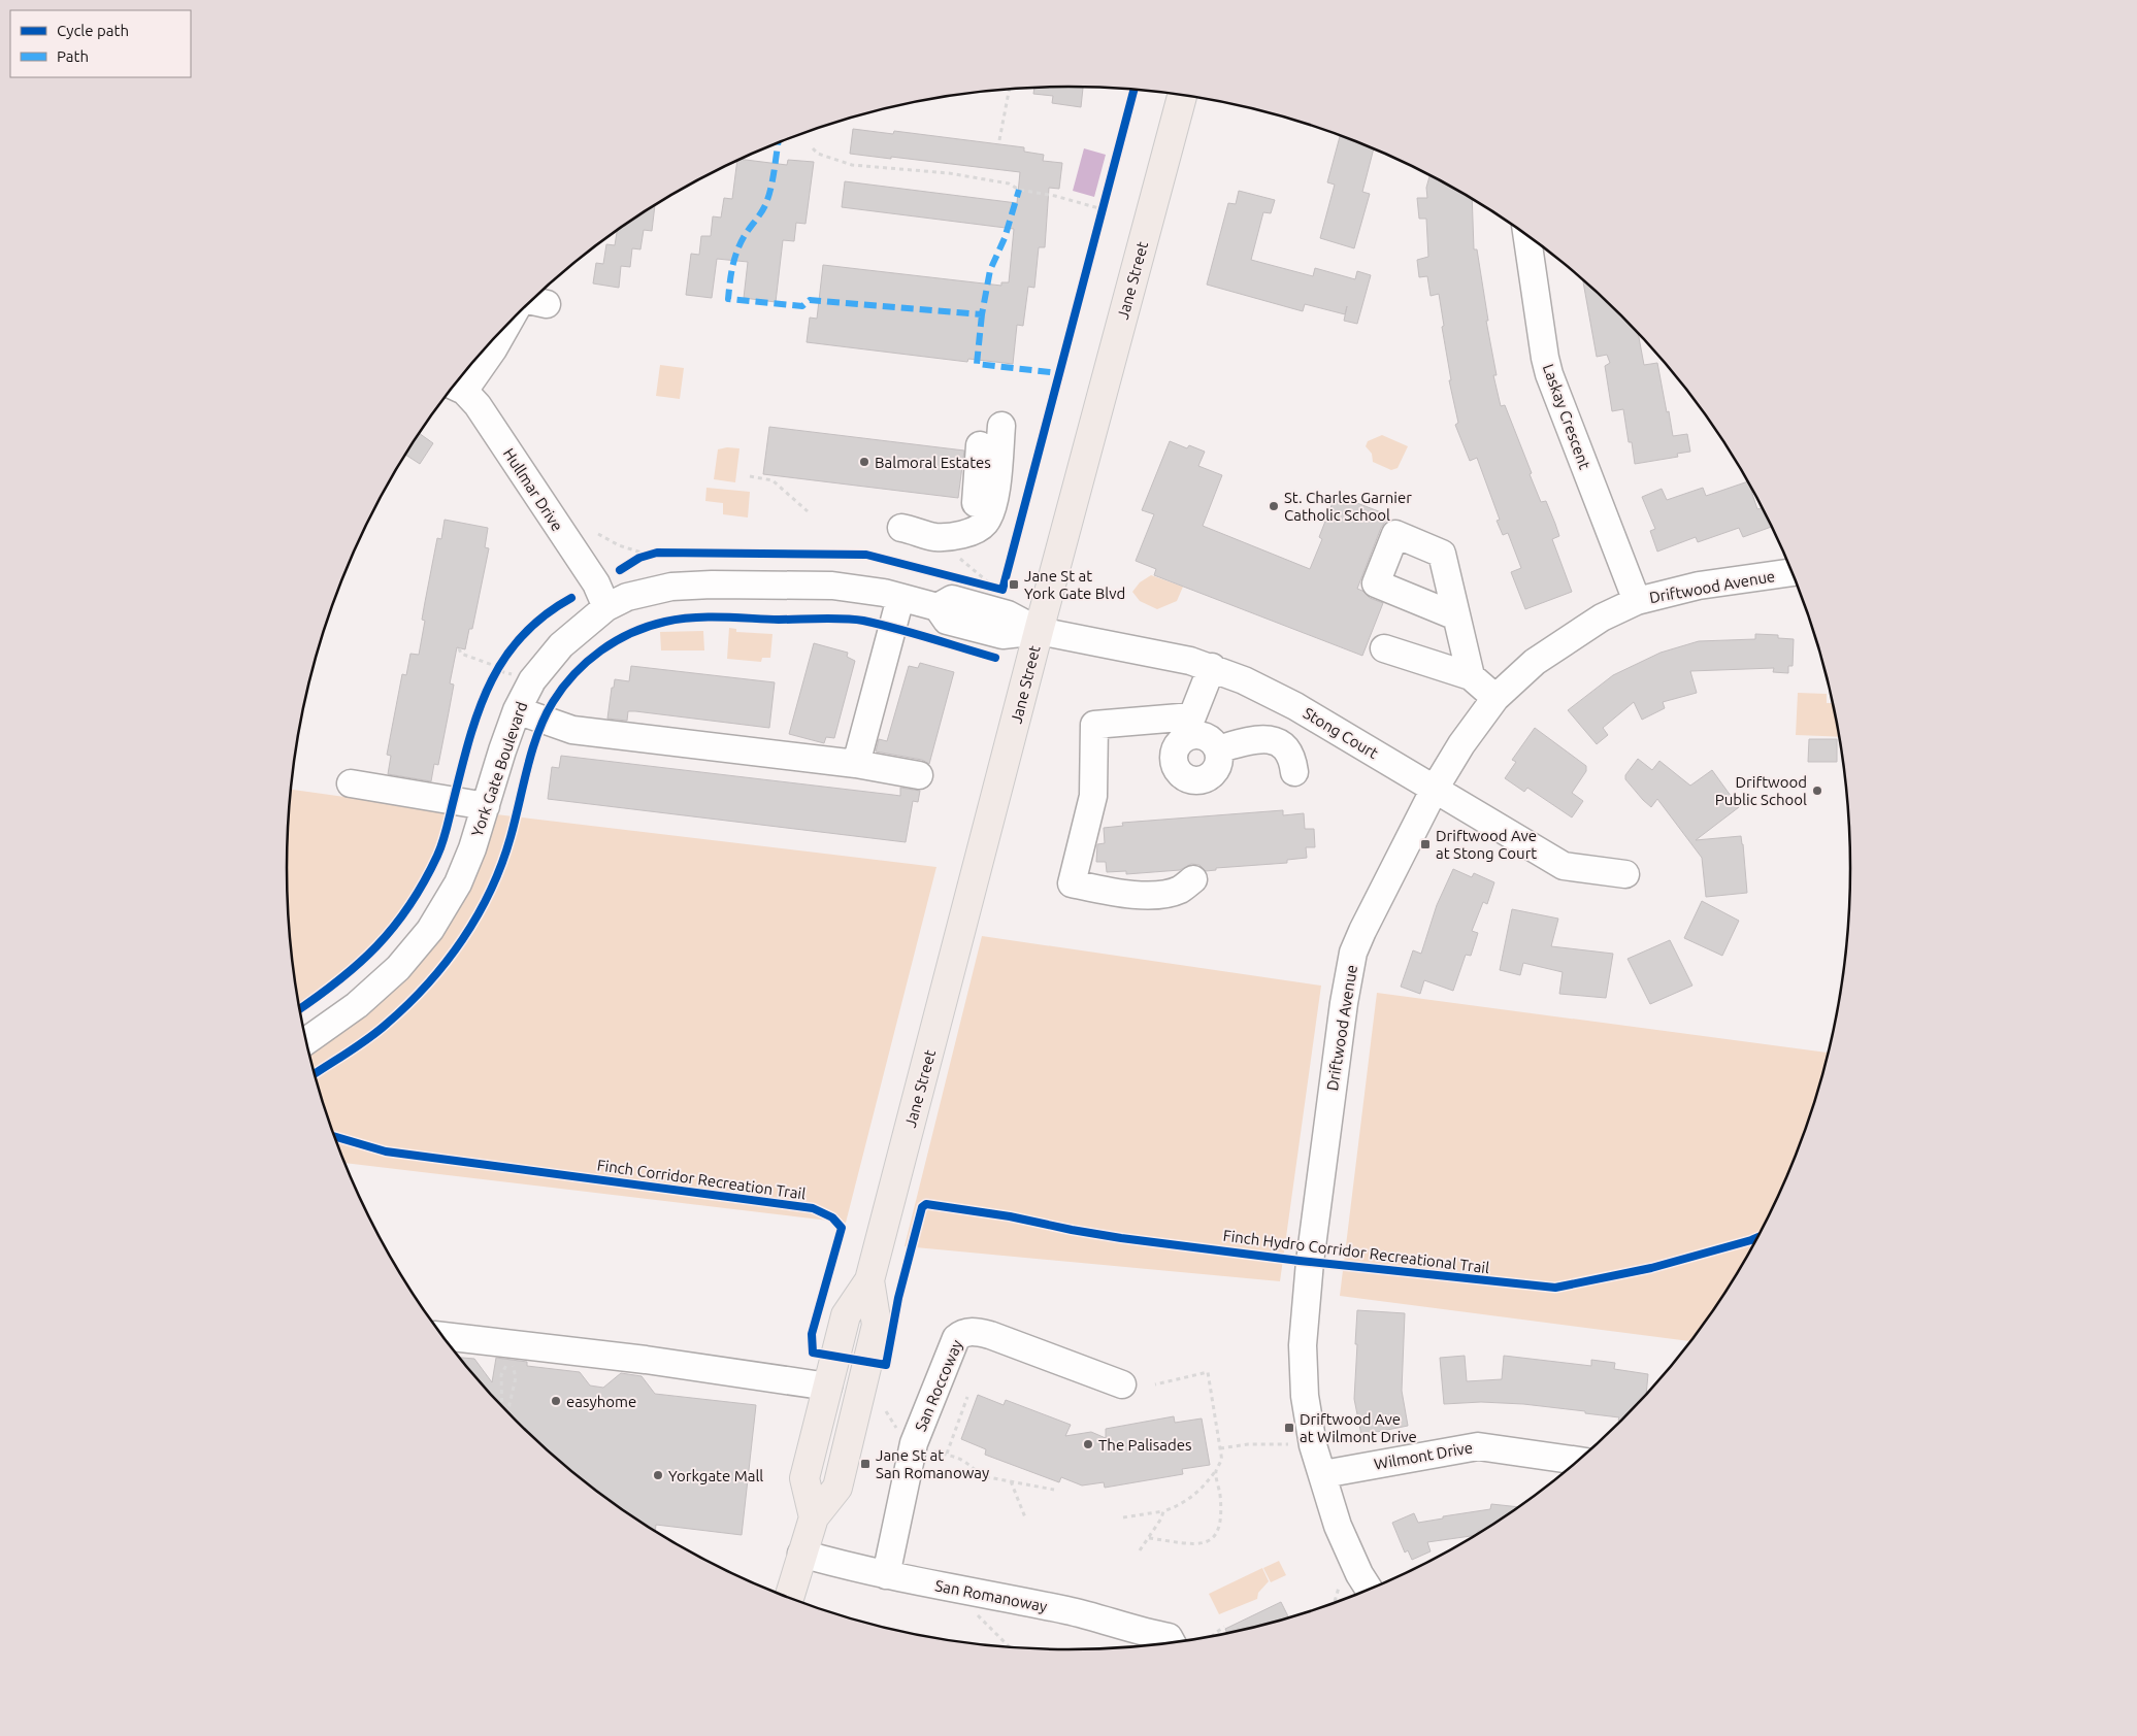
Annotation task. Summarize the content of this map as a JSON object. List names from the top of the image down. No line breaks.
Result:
{"streets":{"main road":["Jane Street"],"street":["Laskay Crescent","Hullmar Drive","Driftwood Avenue","Stong Court","York Gate Boulevard","San Roccoway","Wilmont Drive","San Romanoway"],"cycle path":["Finch Corridor Recreation Trail"]},"crossings":[["Jane Street","Stong Court"],["Jane Street","York Gate Boulevard"],["Jane Street","San Romanoway"],["Laskay Crescent","Driftwood Avenue"],["Hullmar Drive","York Gate Boulevard"],["Driftwood Avenue","Stong Court"],["Driftwood Avenue","Wilmont Drive"],["Stong Court","York Gate Boulevard"],["San Roccoway","San Romanoway"]],"places":{"other":["Balmoral Estates","St. Charles Garnier Catholic School","Driftwood Public School","easyhome","The Palisades","Yorkgate Mall"],"transit":["Jane St at York Gate Blvd","Driftwood Ave at Stong Court","Driftwood Ave at Wilmont Drive","Jane St at San Romanoway"]},"legend":["Cycle path","Path"]}
